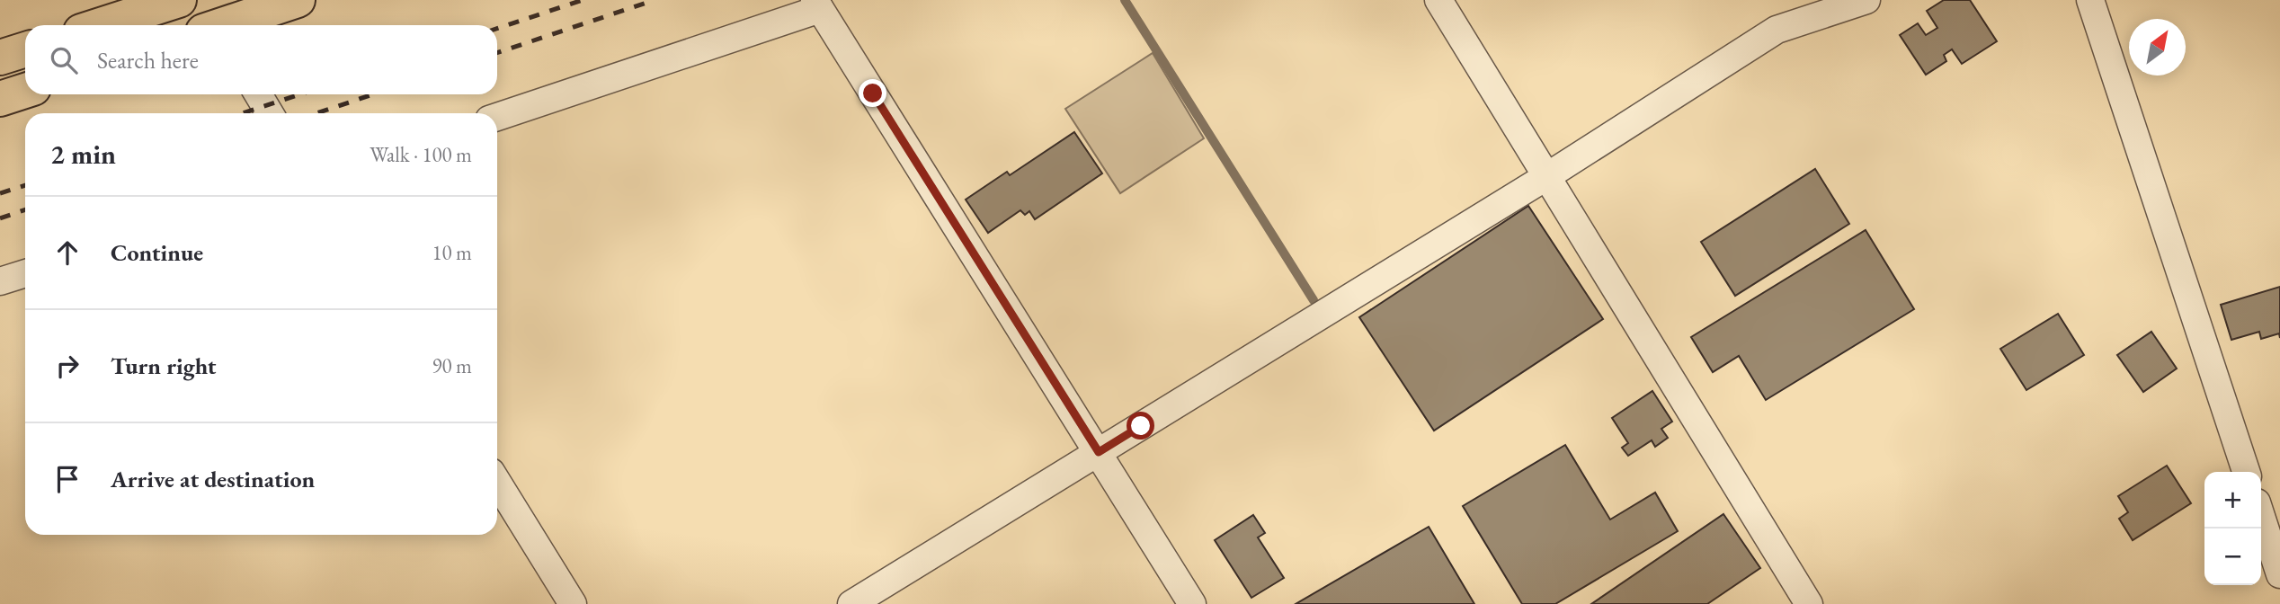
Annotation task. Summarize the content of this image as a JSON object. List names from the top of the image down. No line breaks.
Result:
{"north":"top right","page":{"search":"Search here","heading":["2 min","Walk · 100 m"],"list":[["Continue","10 m"],["Turn right","90 m"],"Arrive at destination"],"map_buttons":["+","−"]}}
